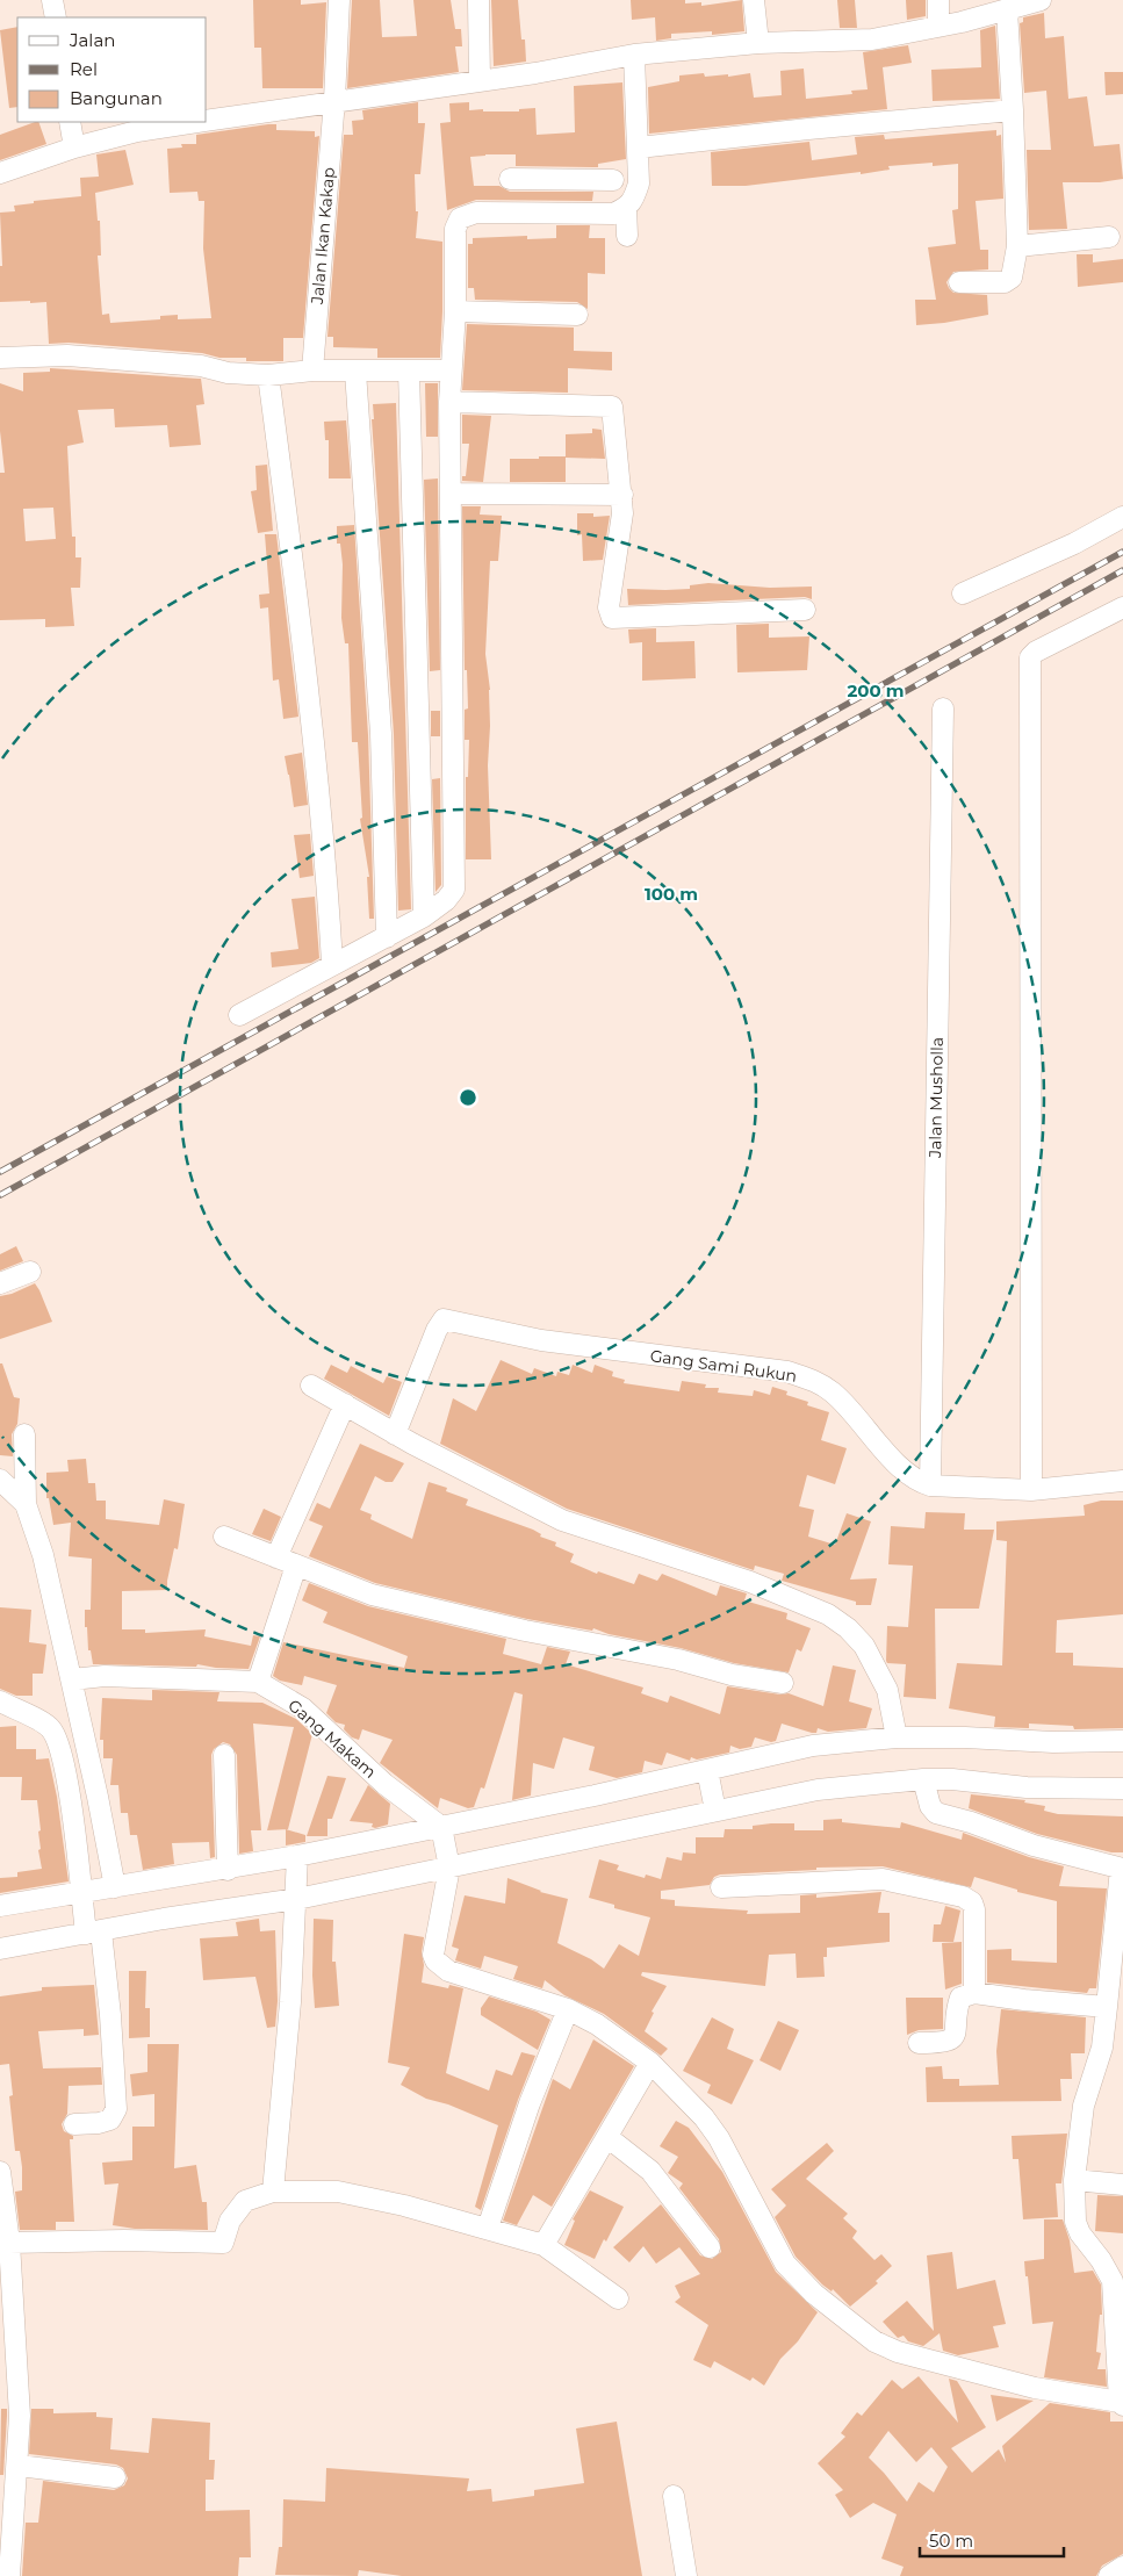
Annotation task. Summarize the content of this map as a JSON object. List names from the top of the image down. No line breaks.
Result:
{"streets":{"street":["Jalan Ikan Kakap","Jalan Musholla","Gang Sami Rukun","Gang Makam"]},"crossings":[["Jalan Musholla","Gang Sami Rukun"]],"legend":["Jalan","Rel","Bangunan"],"scale_bar":"50 m","rings":["200 m","100 m"]}
